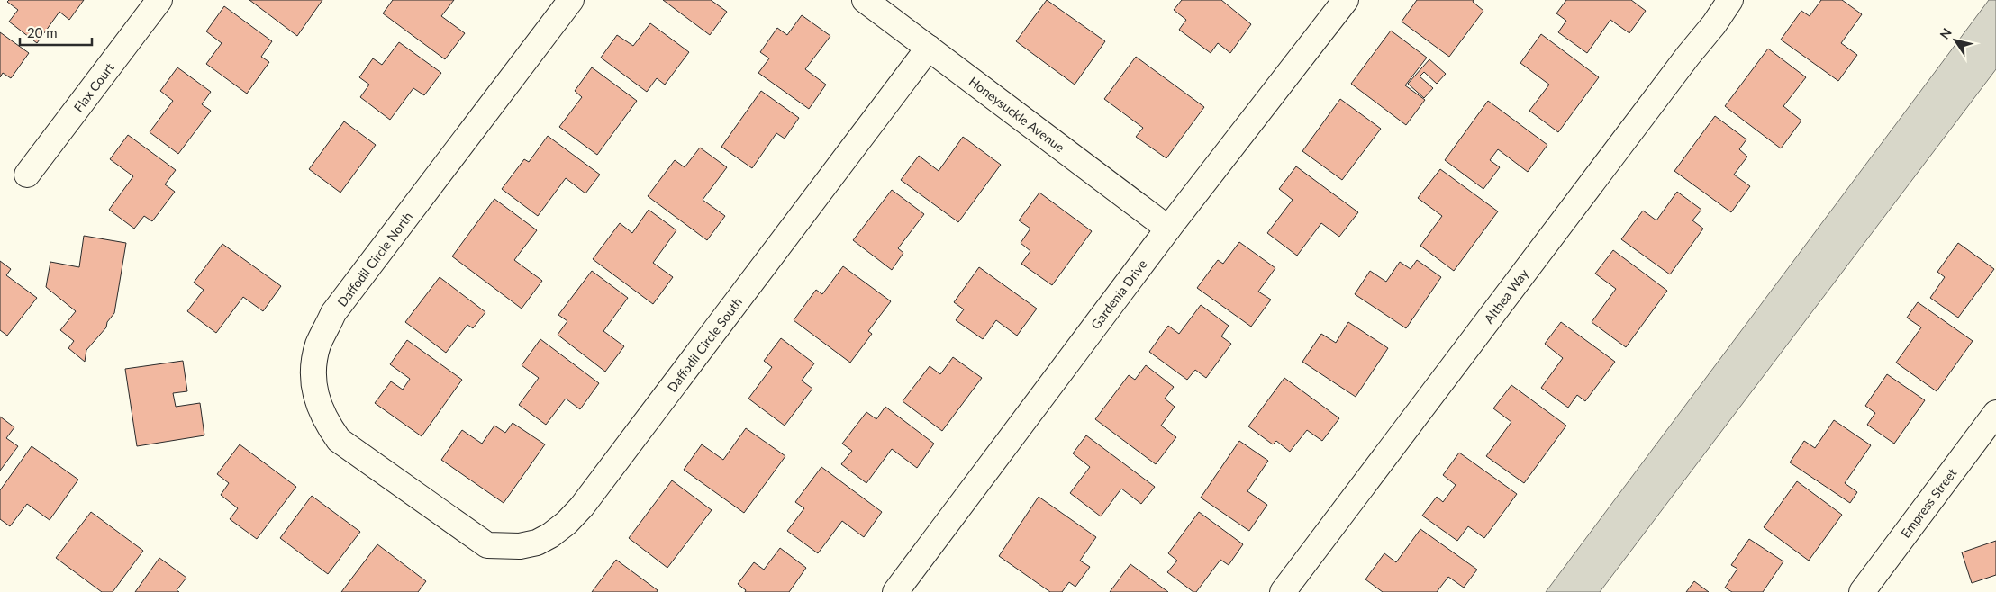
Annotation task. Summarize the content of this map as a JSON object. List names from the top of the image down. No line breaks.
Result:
{"streets":{"street":["Flax Court","Honeysuckle Avenue","Daffodil Circle North","Gardenia Drive","Althea Way","Daffodil Circle South","Empress Street"]},"crossings":[["Honeysuckle Avenue","Gardenia Drive"],["Honeysuckle Avenue","Daffodil Circle South"],["Daffodil Circle North","Daffodil Circle South"]],"scale_bar":"20 m","north":"top left"}
